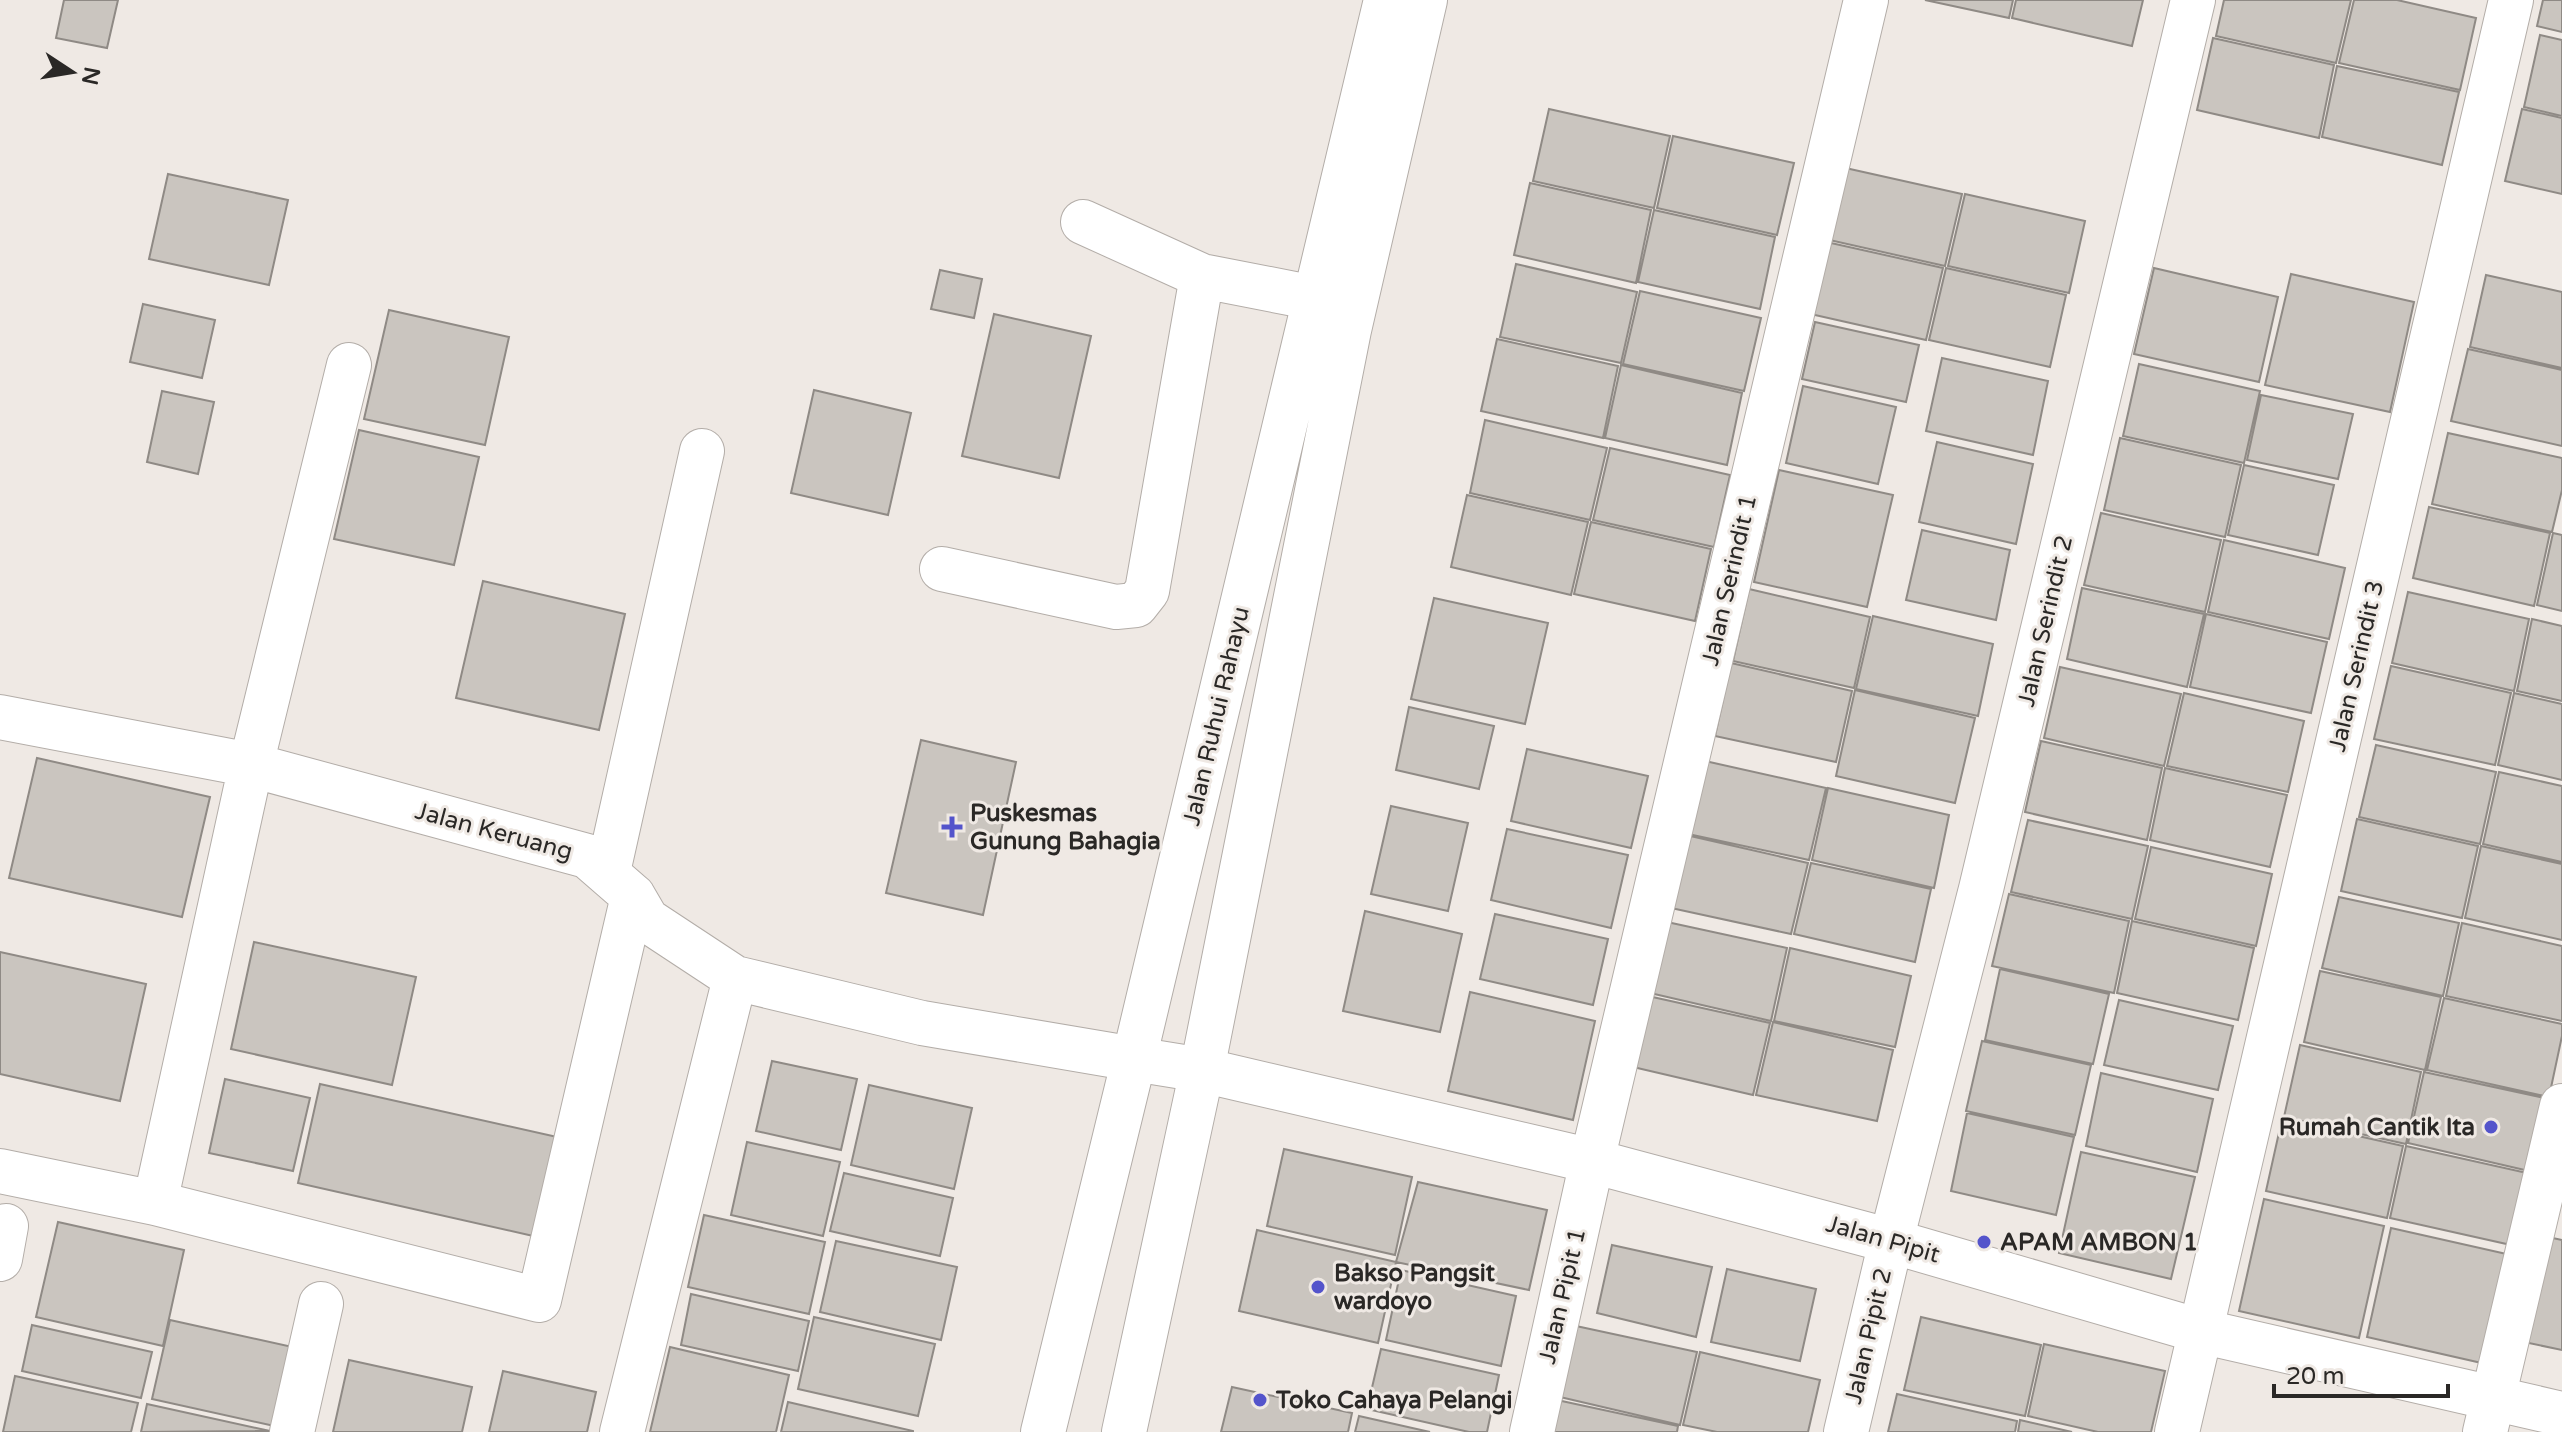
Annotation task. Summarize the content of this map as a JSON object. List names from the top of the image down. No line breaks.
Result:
{"streets":{"street":["Jalan Serindit 1","Jalan Serindit 2","Jalan Serindit 3","Jalan Ruhui Rahayu","Jalan Keruang","Jalan Pipit","Jalan Pipit 1","Jalan Pipit 2"]},"crossings":[["Jalan Serindit 1","Jalan Pipit"],["Jalan Serindit 1","Jalan Pipit 1"],["Jalan Serindit 2","Jalan Pipit"],["Jalan Serindit 2","Jalan Pipit 2"],["Jalan Serindit 3","Jalan Pipit"],["Jalan Ruhui Rahayu","Jalan Keruang"],["Jalan Keruang","Jalan Pipit"],["Jalan Pipit","Jalan Pipit 1"],["Jalan Pipit","Jalan Pipit 2"]],"places":{"health":["Puskesmas Gunung Bahagia"],"other":["Rumah Cantik Ita","APAM AMBON 1","Bakso Pangsit wardoyo","Toko Cahaya Pelangi"]},"scale_bar":"20 m","north":"right"}
